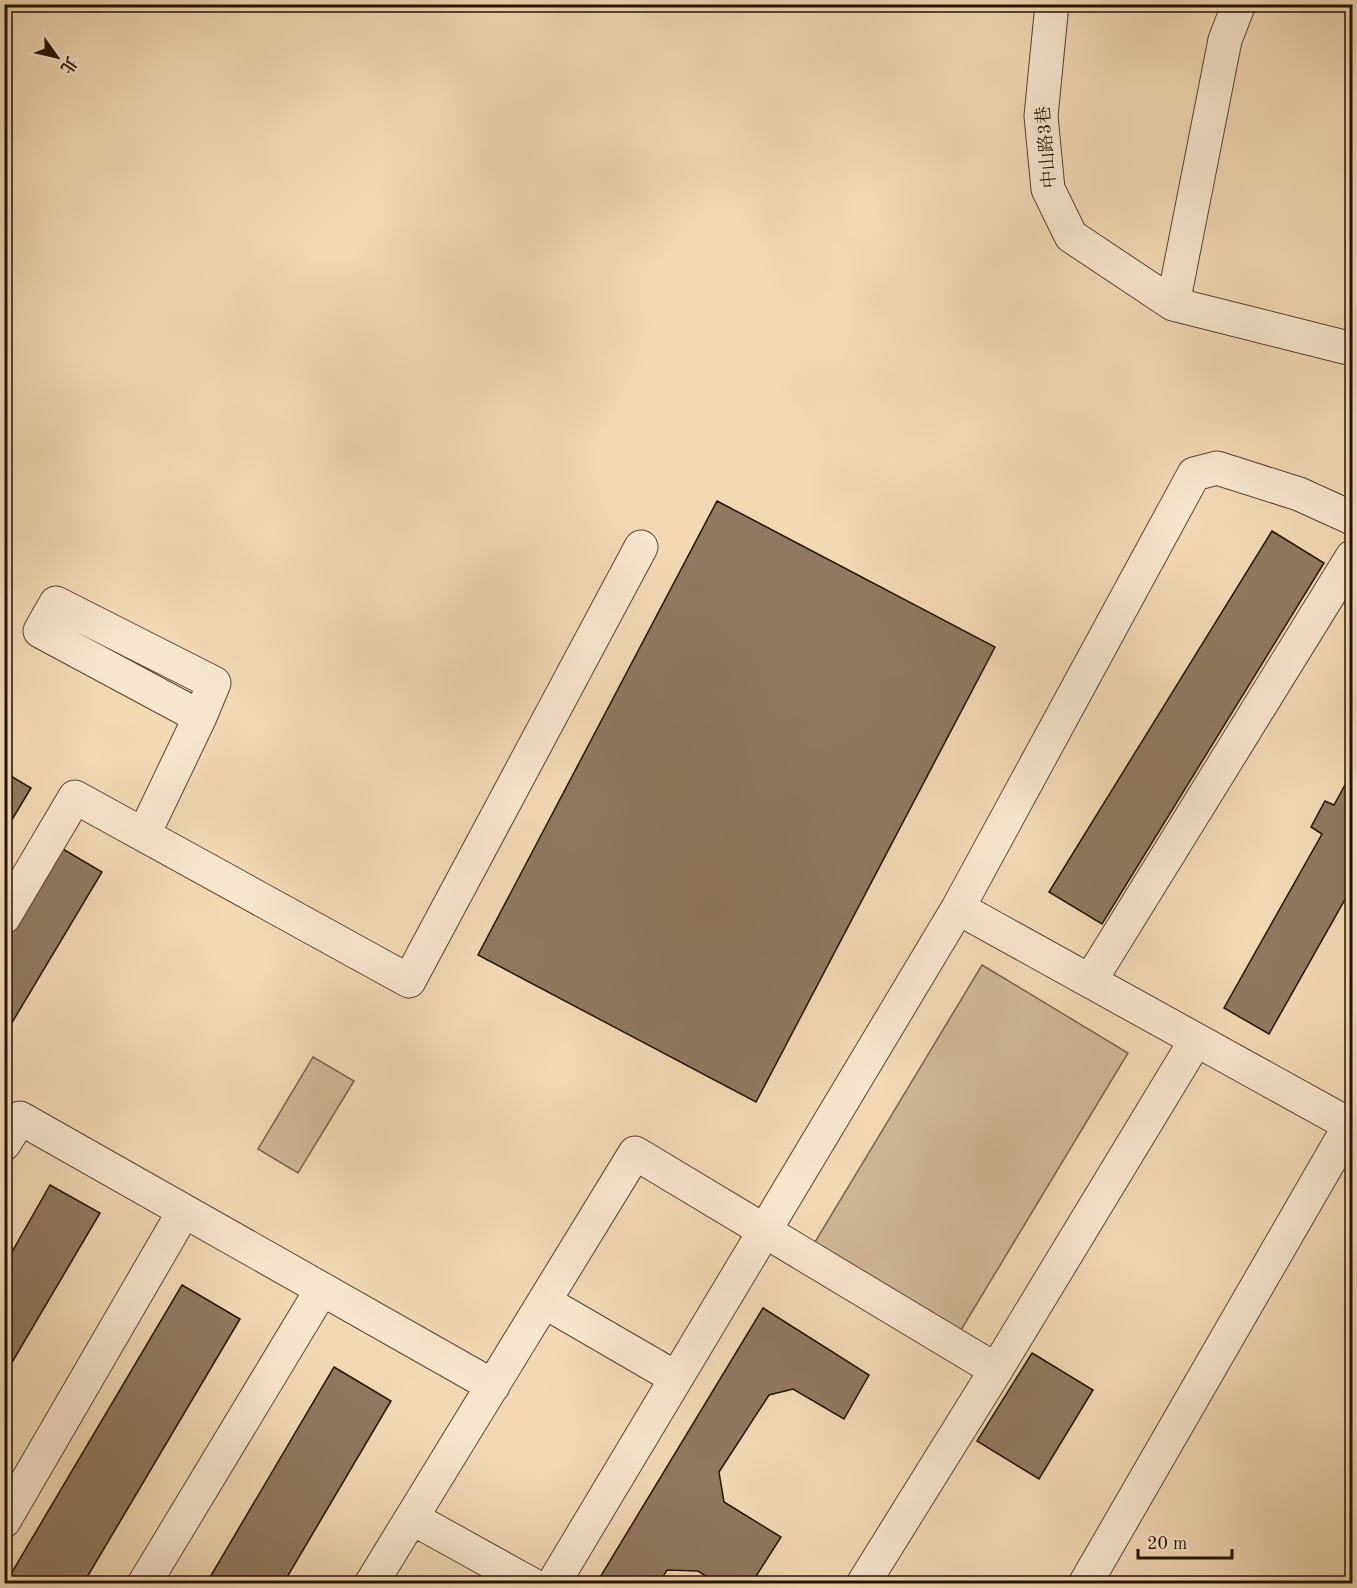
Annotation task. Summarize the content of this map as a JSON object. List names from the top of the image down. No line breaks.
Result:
{"streets":{"lane":["中山路3巷"]},"scale_bar":"20 m","north":"bottom right"}
